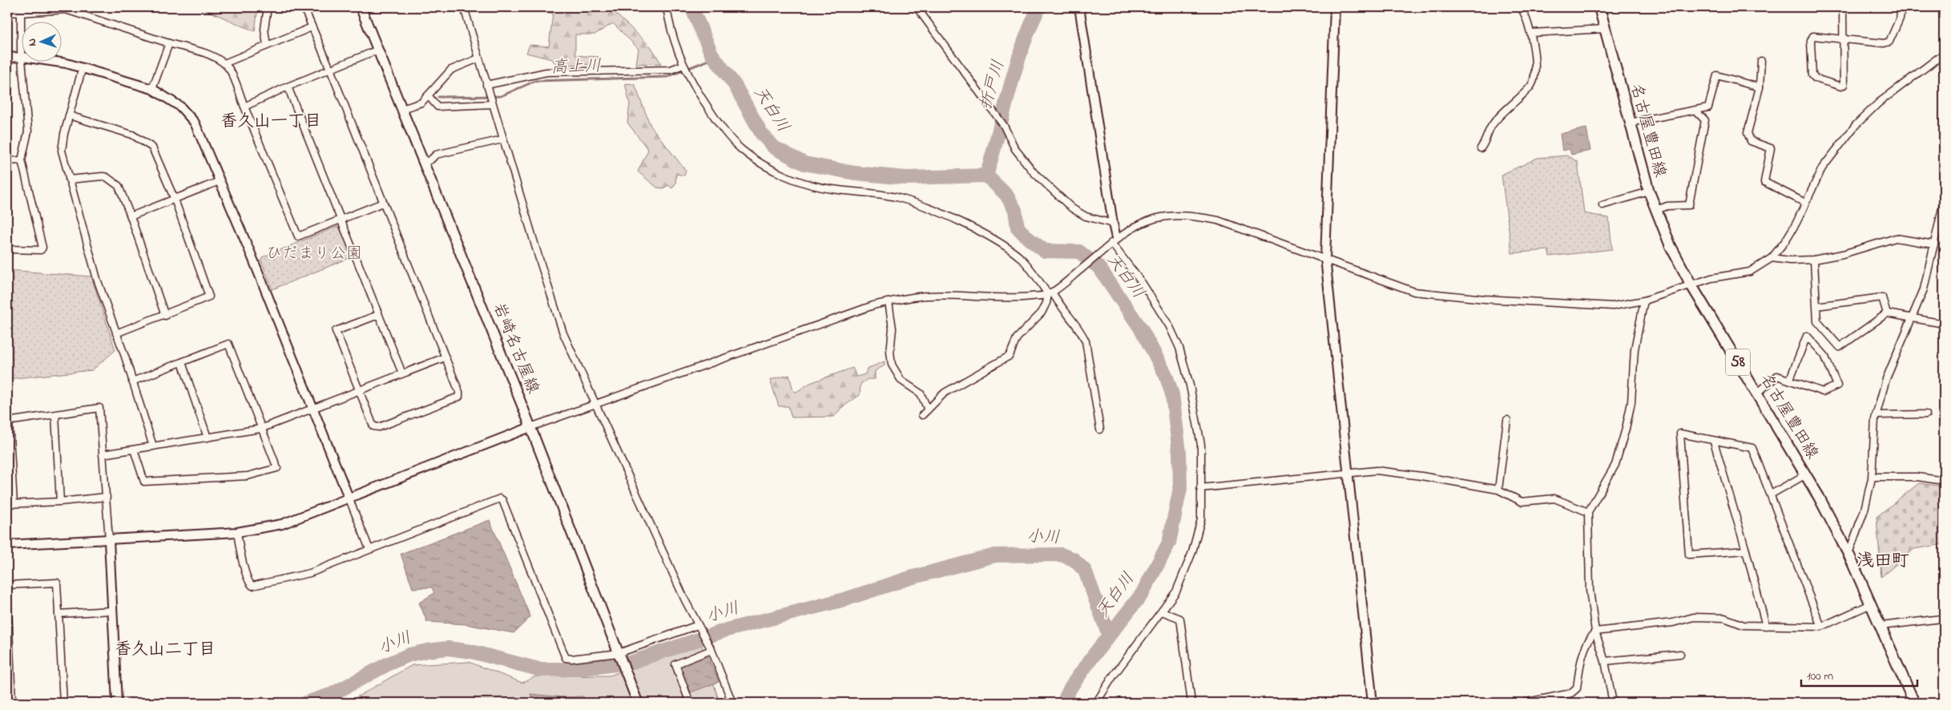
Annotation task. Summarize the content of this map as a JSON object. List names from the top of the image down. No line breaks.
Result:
{"streets":{"main road":["名古屋豊田線","岩崎名古屋線","58"]},"districts":["香久山一丁目","浅田町","香久山二丁目"],"water":["高上川","折戸川","天白川","小川"],"parks":["ひだまり公園"],"scale_bar":"100 m","north":"left"}
